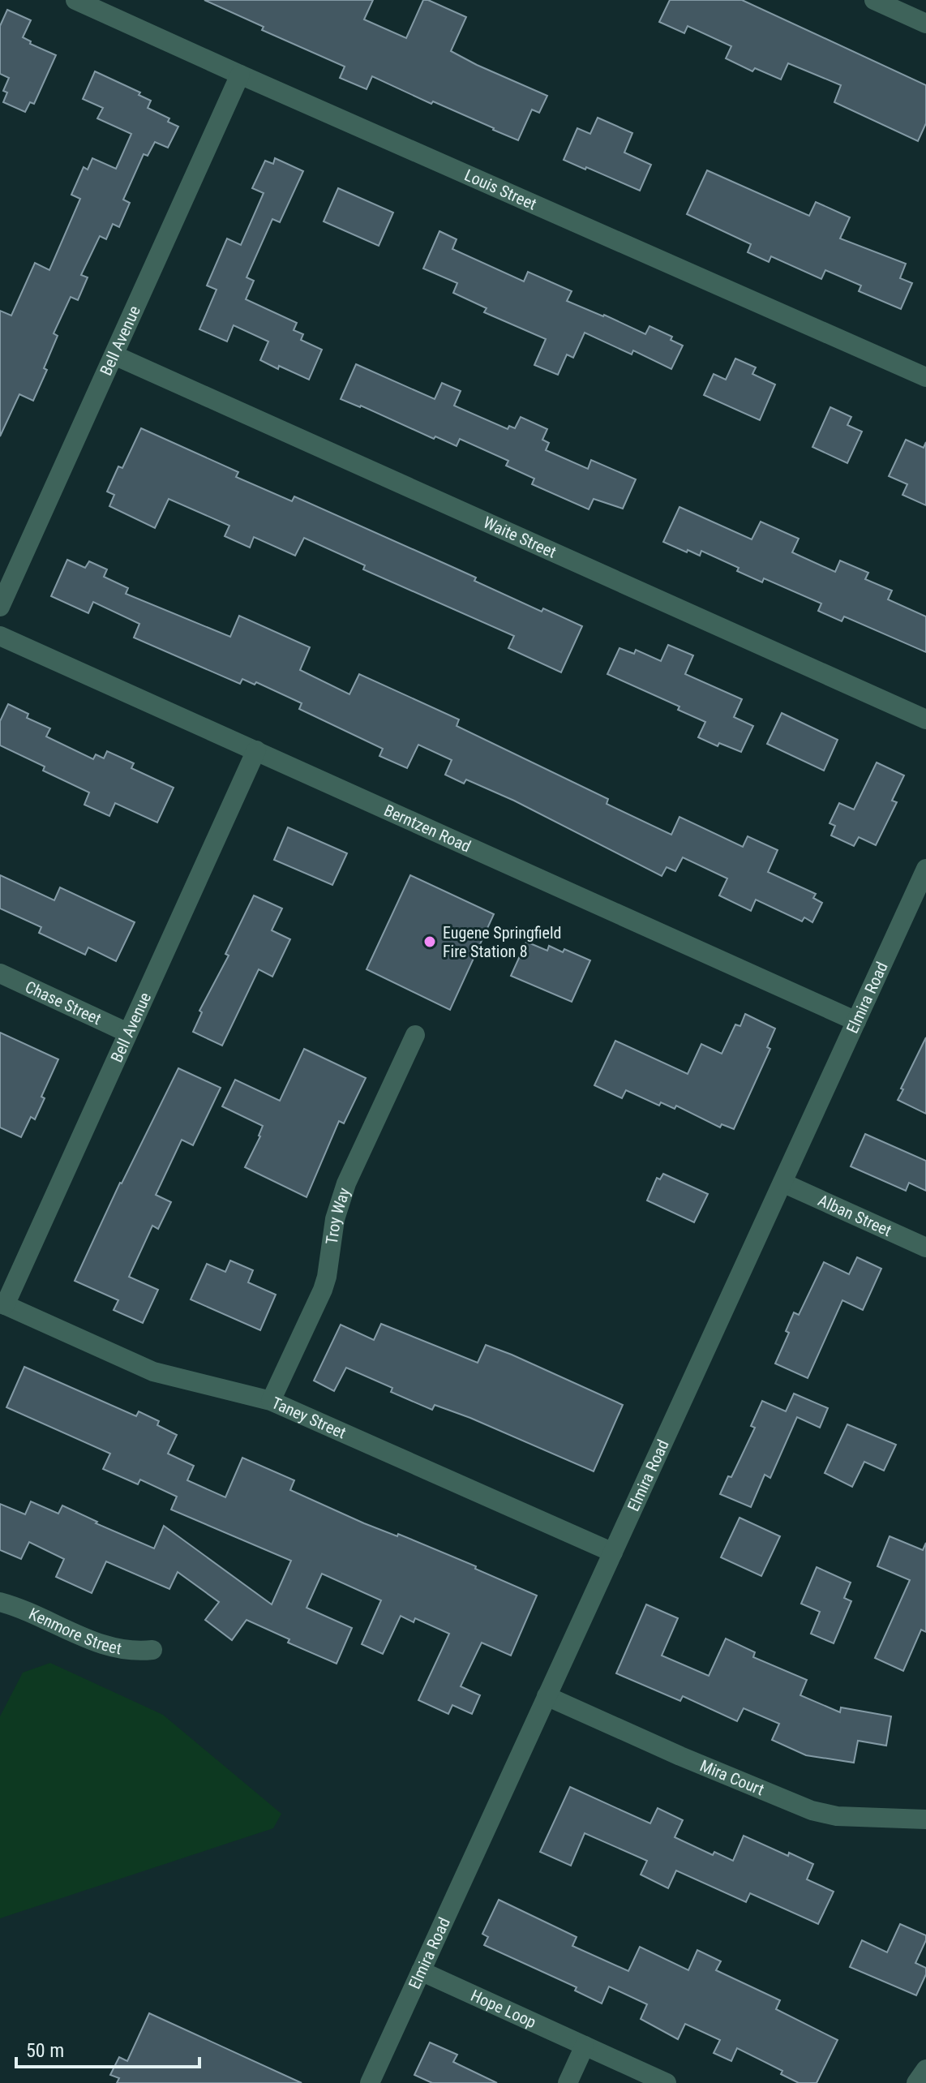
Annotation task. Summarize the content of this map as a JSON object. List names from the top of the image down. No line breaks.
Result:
{"streets":{"street":["Louis Street","Bell Avenue","Waite Street","Berntzen Road","Elmira Road","Chase Street","Alban Street","Troy Way","Taney Street","Kenmore Street","Mira Court","Hope Loop"]},"crossings":[["Louis Street","Bell Avenue"],["Bell Avenue","Waite Street"],["Bell Avenue","Berntzen Road"],["Bell Avenue","Chase Street"],["Bell Avenue","Taney Street"],["Berntzen Road","Elmira Road"],["Elmira Road","Alban Street"],["Elmira Road","Taney Street"],["Elmira Road","Mira Court"],["Elmira Road","Hope Loop"],["Troy Way","Taney Street"]],"places":["Eugene Springfield Fire Station 8"],"scale_bar":"50 m"}
